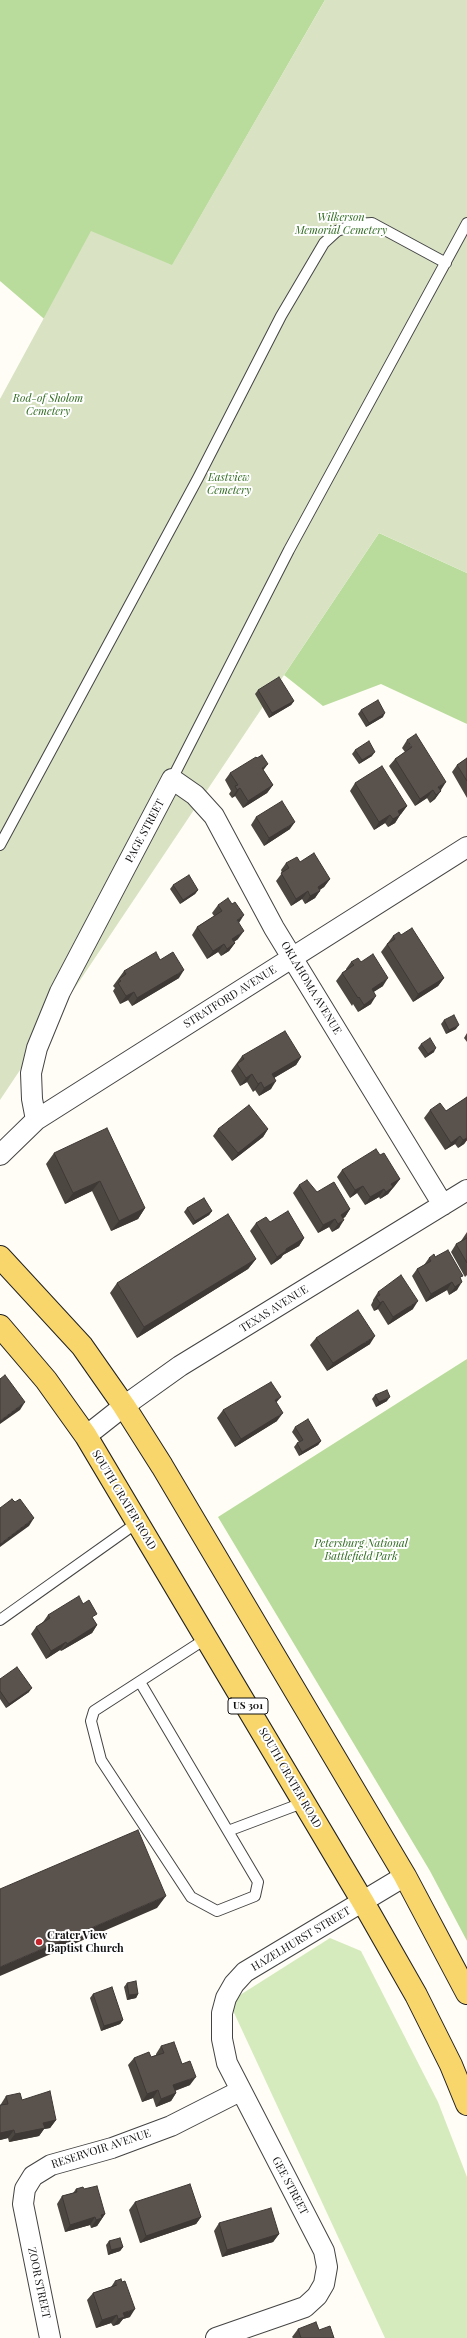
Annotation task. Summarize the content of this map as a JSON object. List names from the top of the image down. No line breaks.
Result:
{"streets":{"main road":["SOUTH CRATER ROAD","US 301"],"street":["PAGE STREET","OKLAHOMA AVENUE","STRATFORD AVENUE","TEXAS AVENUE","HAZELHURST STREET","RESERVOIR AVENUE","GEE STREET","ZOOR STREET"]},"crossings":[["PAGE STREET","OKLAHOMA AVENUE"],["PAGE STREET","STRATFORD AVENUE"],["OKLAHOMA AVENUE","STRATFORD AVENUE"],["OKLAHOMA AVENUE","TEXAS AVENUE"],["TEXAS AVENUE","SOUTH CRATER ROAD"],["SOUTH CRATER ROAD","HAZELHURST STREET"],["HAZELHURST STREET","RESERVOIR AVENUE"],["HAZELHURST STREET","GEE STREET"],["RESERVOIR AVENUE","GEE STREET"],["RESERVOIR AVENUE","ZOOR STREET"]],"parks":["Wilkerson Memorial Cemetery","Rod-of Sholom Cemetery","Eastview Cemetery","Petersburg National Battlefield Park"],"places":["Crater View Baptist Church"]}
